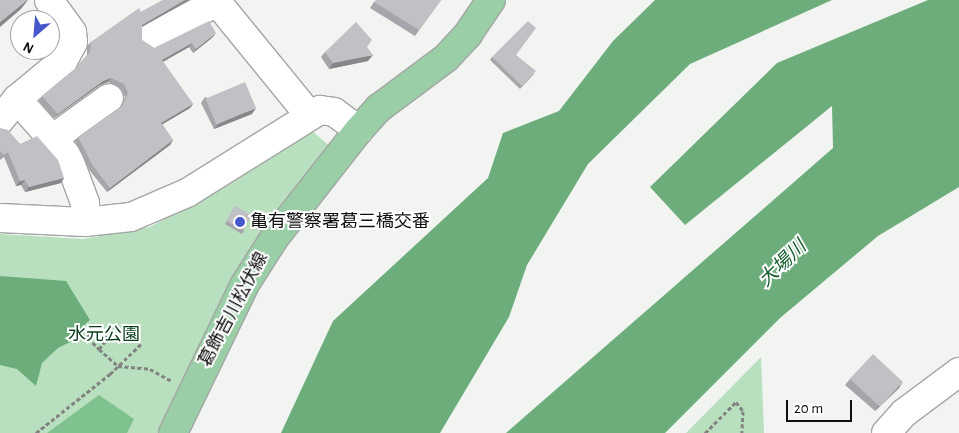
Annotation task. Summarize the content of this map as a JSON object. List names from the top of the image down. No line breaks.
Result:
{"streets":{"main road":["葛飾吉川松伏線"]},"water":["大場川"],"parks":["水元公園"],"places":["亀有警察署葛三橋交番"],"scale_bar":"20 m","north":"bottom left"}
